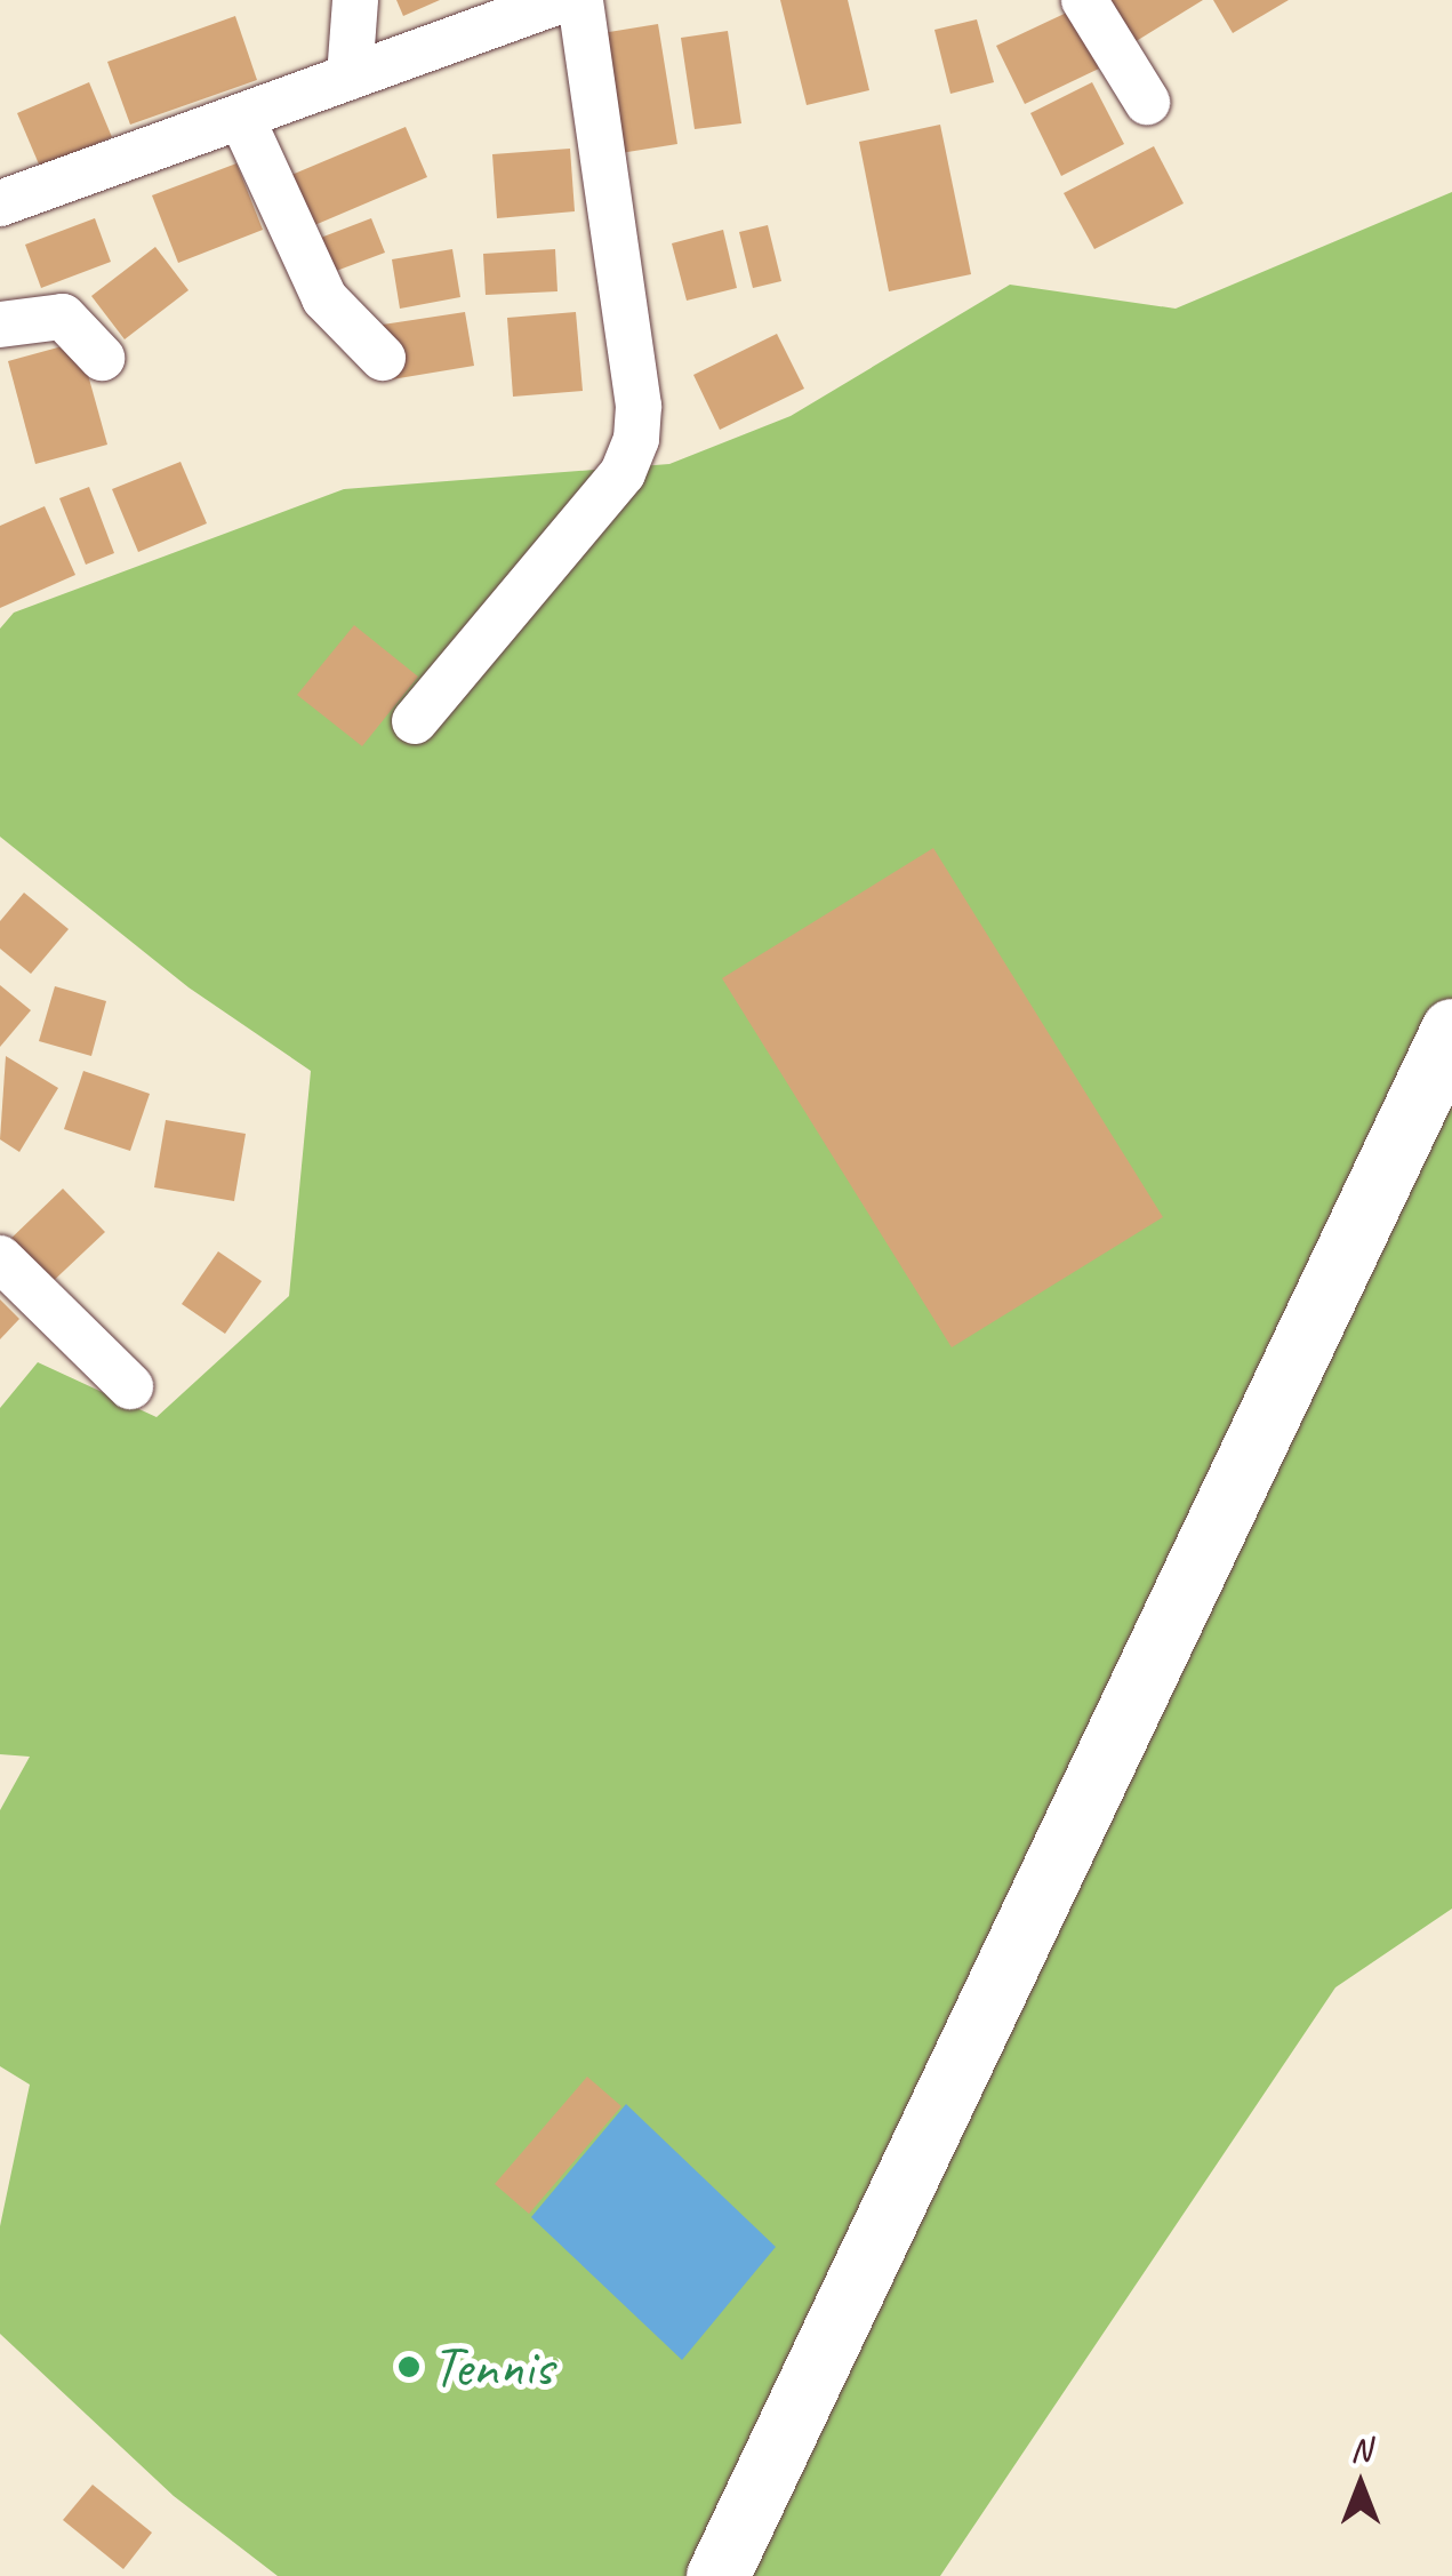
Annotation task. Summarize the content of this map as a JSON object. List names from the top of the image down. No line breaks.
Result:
{"places":["Tennis"],"north":"top"}
